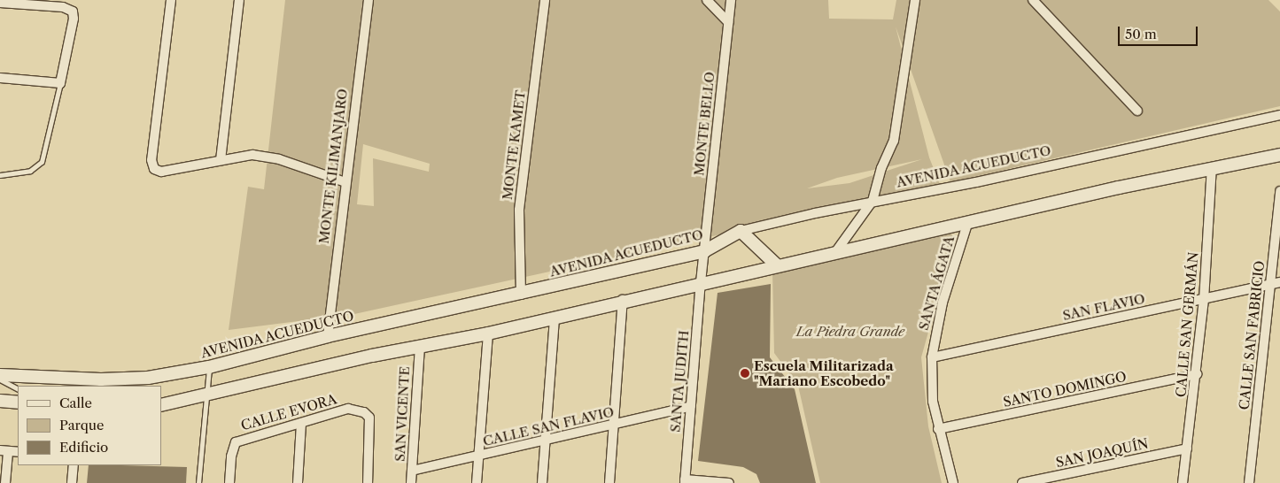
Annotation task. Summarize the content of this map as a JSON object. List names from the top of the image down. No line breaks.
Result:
{"streets":{"street":["MONTE BELLO","MONTE KAMET","MONTE KILIMANJARO","AVENIDA ACUEDUCTO","SANTA ÁGATA","SAN FLAVIO","CALLE SAN GERMÁN","CALLE SAN FABRICIO","SANTA JUDITH","SANTO DOMINGO","CALLE EVORA","SAN VICENTE","CALLE SAN FLAVIO","SAN JOAQUÍN"]},"crossings":[["MONTE BELLO","AVENIDA ACUEDUCTO"],["MONTE BELLO","SANTA JUDITH"],["MONTE KAMET","AVENIDA ACUEDUCTO"],["MONTE KILIMANJARO","AVENIDA ACUEDUCTO"],["SANTA ÁGATA","SAN FLAVIO"],["SANTA ÁGATA","SANTO DOMINGO"],["SAN FLAVIO","CALLE SAN GERMÁN"],["SAN FLAVIO","CALLE SAN FABRICIO"],["CALLE SAN GERMÁN","SANTO DOMINGO"],["CALLE SAN GERMÁN","SAN JOAQUÍN"],["SANTA JUDITH","CALLE SAN FLAVIO"],["SAN VICENTE","CALLE SAN FLAVIO"]],"parks":["La Piedra Grande"],"places":["Escuela Militarizada \"Mariano Escobedo\""],"legend":["Calle","Parque","Edificio"],"scale_bar":"50 m"}
